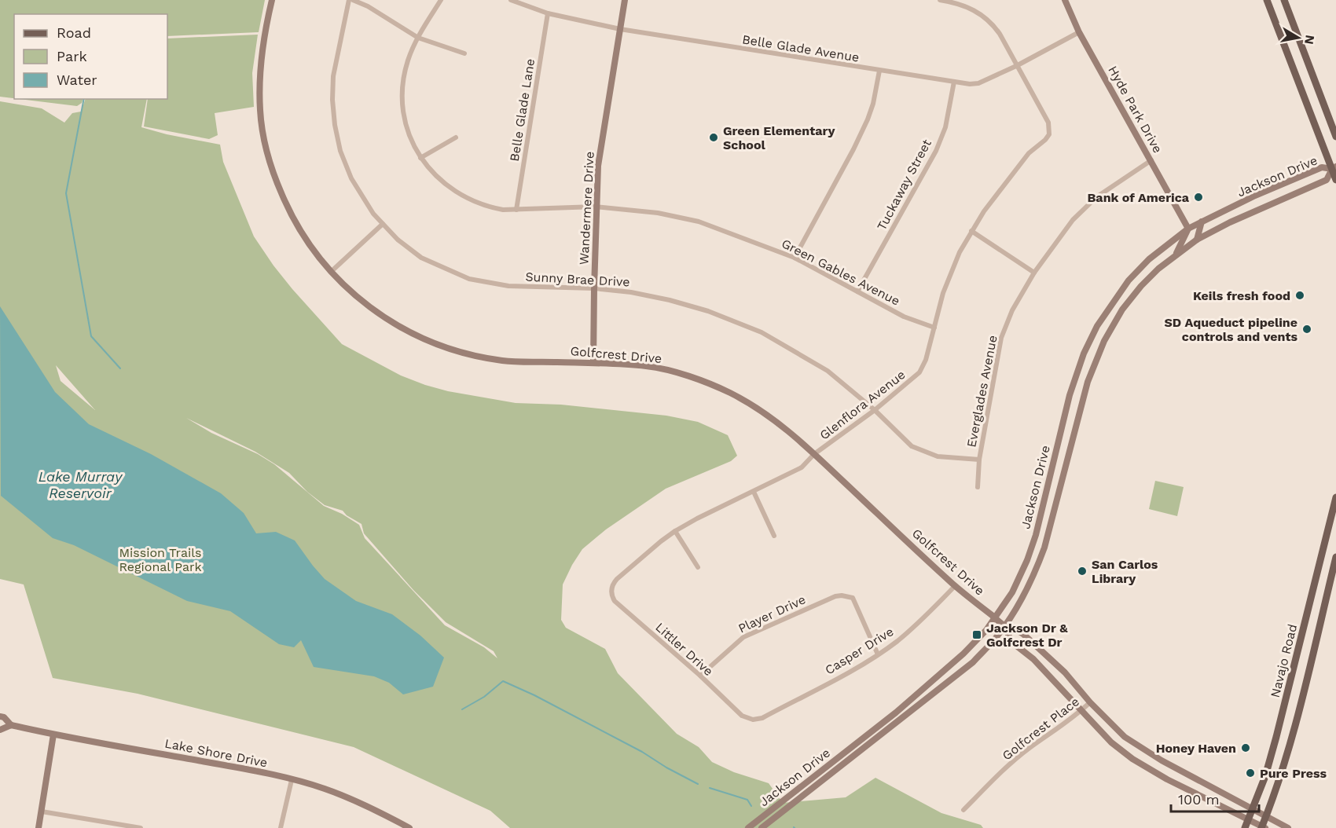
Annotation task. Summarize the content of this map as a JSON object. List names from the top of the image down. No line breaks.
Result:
{"streets":{"main road":["Hyde Park Drive","Jackson Drive","Wandermere Drive","Golfcrest Drive","Navajo Road","Lake Shore Drive"],"street":["Belle Glade Avenue","Belle Glade Lane","Tuckaway Street","Green Gables Avenue","Sunny Brae Drive","Everglades Avenue","Glenflora Avenue","Player Drive","Littler Drive","Casper Drive","Golfcrest Place"]},"crossings":[["Belle Glade Avenue","Hyde Park Drive"],["Belle Glade Avenue","Belle Glade Lane"],["Belle Glade Avenue","Tuckaway Street"],["Belle Glade Avenue","Wandermere Drive"],["Belle Glade Avenue","Glenflora Avenue"],["Hyde Park Drive","Jackson Drive"],["Hyde Park Drive","Everglades Avenue"],["Belle Glade Lane","Green Gables Avenue"],["Jackson Drive","Golfcrest Drive"],["Tuckaway Street","Green Gables Avenue"],["Wandermere Drive","Green Gables Avenue"],["Wandermere Drive","Sunny Brae Drive"],["Wandermere Drive","Golfcrest Drive"],["Green Gables Avenue","Glenflora Avenue"],["Sunny Brae Drive","Everglades Avenue"],["Sunny Brae Drive","Glenflora Avenue"],["Golfcrest Drive","Glenflora Avenue"],["Golfcrest Drive","Casper Drive"],["Golfcrest Drive","Navajo Road"],["Golfcrest Drive","Golfcrest Place"],["Glenflora Avenue","Littler Drive"],["Player Drive","Littler Drive"],["Player Drive","Casper Drive"],["Littler Drive","Casper Drive"]],"water":["Lake Murray Reservoir"],"parks":["Mission Trails Regional Park"],"places":{"other":["Green Elementary School","Bank of America","Keils fresh food","SD Aqueduct pipeline controls and vents","San Carlos Library","Honey Haven","Pure Press"],"transit":["Jackson Dr & Golfcrest Dr"]},"legend":["Road","Park","Water"],"scale_bar":"100 m","north":"right"}
